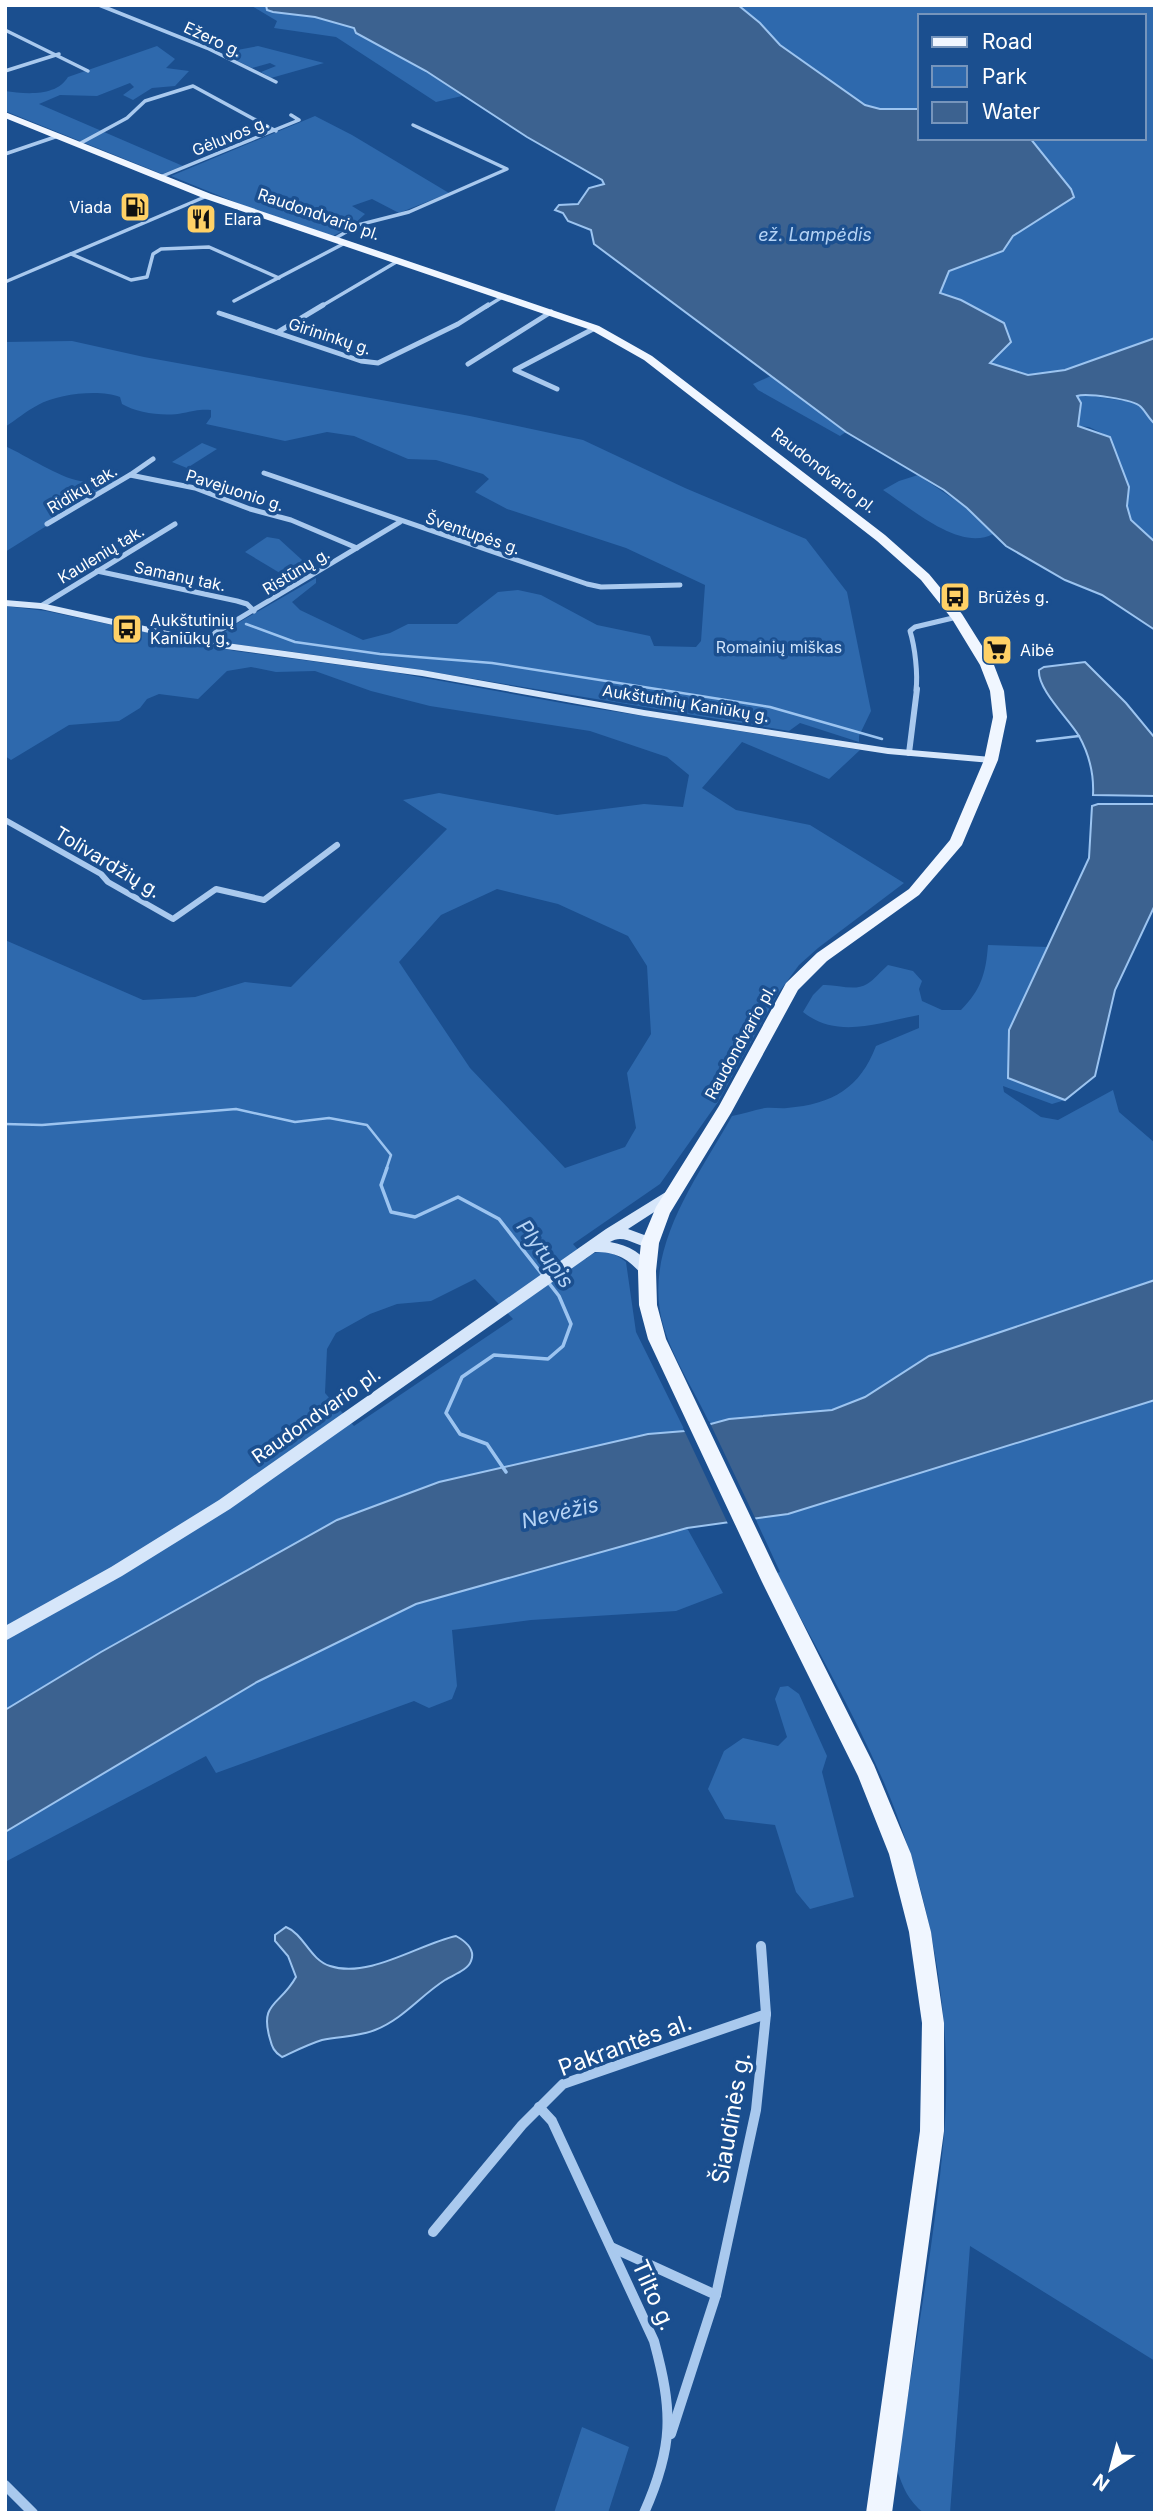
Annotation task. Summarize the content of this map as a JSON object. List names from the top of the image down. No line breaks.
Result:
{"streets":{"main road":["Raudondvario pl."],"street":["Ežero g.","Gėluvos g.","Girininkų g.","Ridikų tak.","Pavejuonio g.","Šventupės g.","Kaulenių tak.","Ristūnų g.","Samanų tak.","Aukštutinių Kaniūkų g.","Tolivardžių g.","Pakrantės al.","Šiaudinės g.","Tilto g."]},"crossings":[["Gėluvos g.","Raudondvario pl."],["Raudondvario pl.","Girininkų g."],["Raudondvario pl.","Aukštutinių Kaniūkų g."],["Ridikų tak.","Pavejuonio g."],["Pavejuonio g.","Ristūnų g."],["Šventupės g.","Ristūnų g."],["Kaulenių tak.","Samanų tak."],["Kaulenių tak.","Aukštutinių Kaniūkų g."],["Ristūnų g.","Samanų tak."],["Ristūnų g.","Aukštutinių Kaniūkų g."],["Pakrantės al.","Šiaudinės g."],["Pakrantės al.","Tilto g."],["Šiaudinės g.","Tilto g."]],"water":["ež. Lampėdis","Plytupis","Nevėžis"],"parks":["Romainių miškas"],"places":{"fuel station":["Viada"],"restaurant":["Elara"],"bus stop":["Brūžės g.","Aukštutinių Kaniūkų g."],"supermarket":["Aibė"]},"legend":["Road","Park","Water"],"north":"bottom left"}
